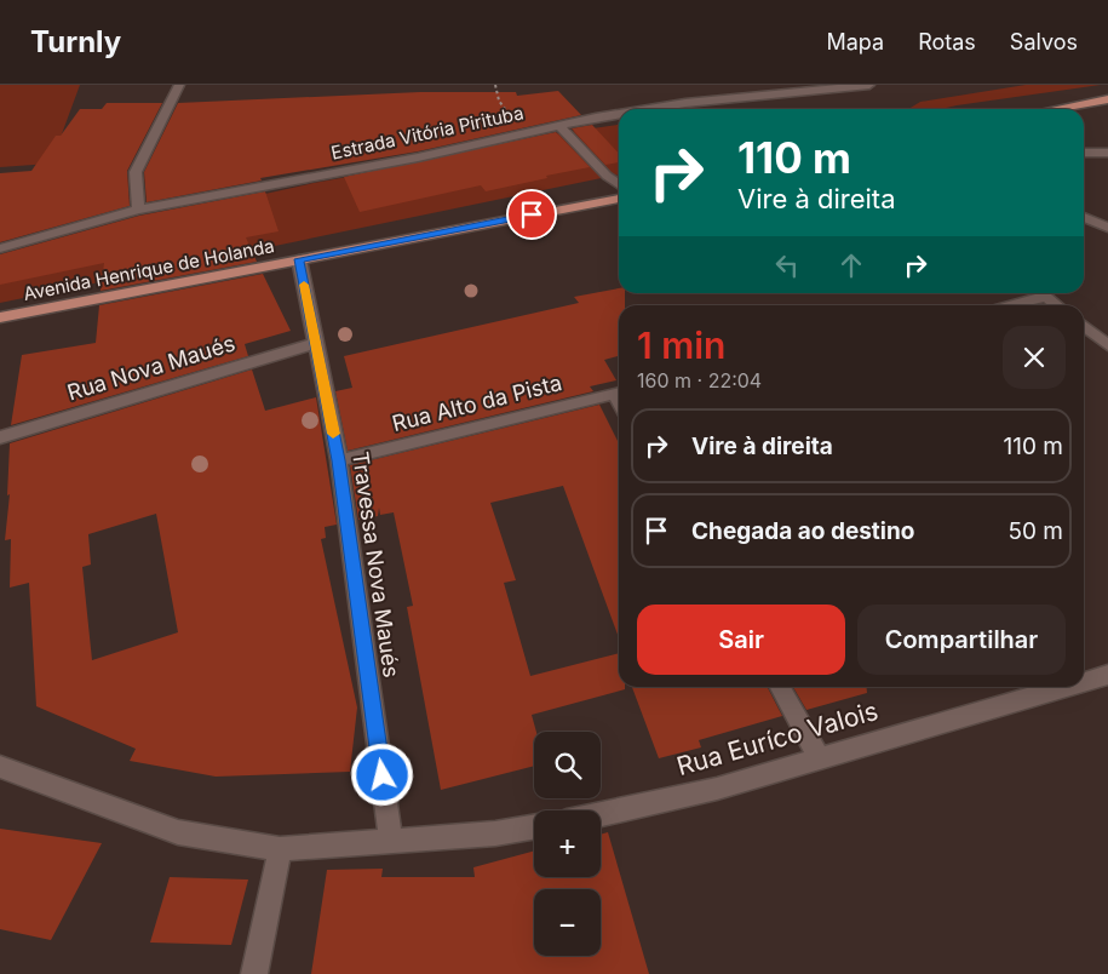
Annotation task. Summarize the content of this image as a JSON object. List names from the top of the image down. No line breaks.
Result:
{"streets":{"main road":["Avenida Henrique de Holanda"],"street":["Estrada Vitória Pirituba","Rua Nova Maués","Rua Alto da Pista","Travessa Nova Maués","Rua Euríco Valois"]},"crossings":[["Avenida Henrique de Holanda","Travessa Nova Maués"],["Rua Nova Maués","Travessa Nova Maués"],["Rua Alto da Pista","Travessa Nova Maués"]],"page":{"header":"Turnly","nav":["Mapa","Rotas","Salvos"],"turn":["110 m","Vire à direita"],"heading":["1 min","160 m · 22:04"],"list":[{"name":"Vire à direita","value":"110 m"},{"name":"Chegada ao destino","value":"50 m"}],"buttons":["Sair","Compartilhar"],"map_buttons":["+","−"]}}
